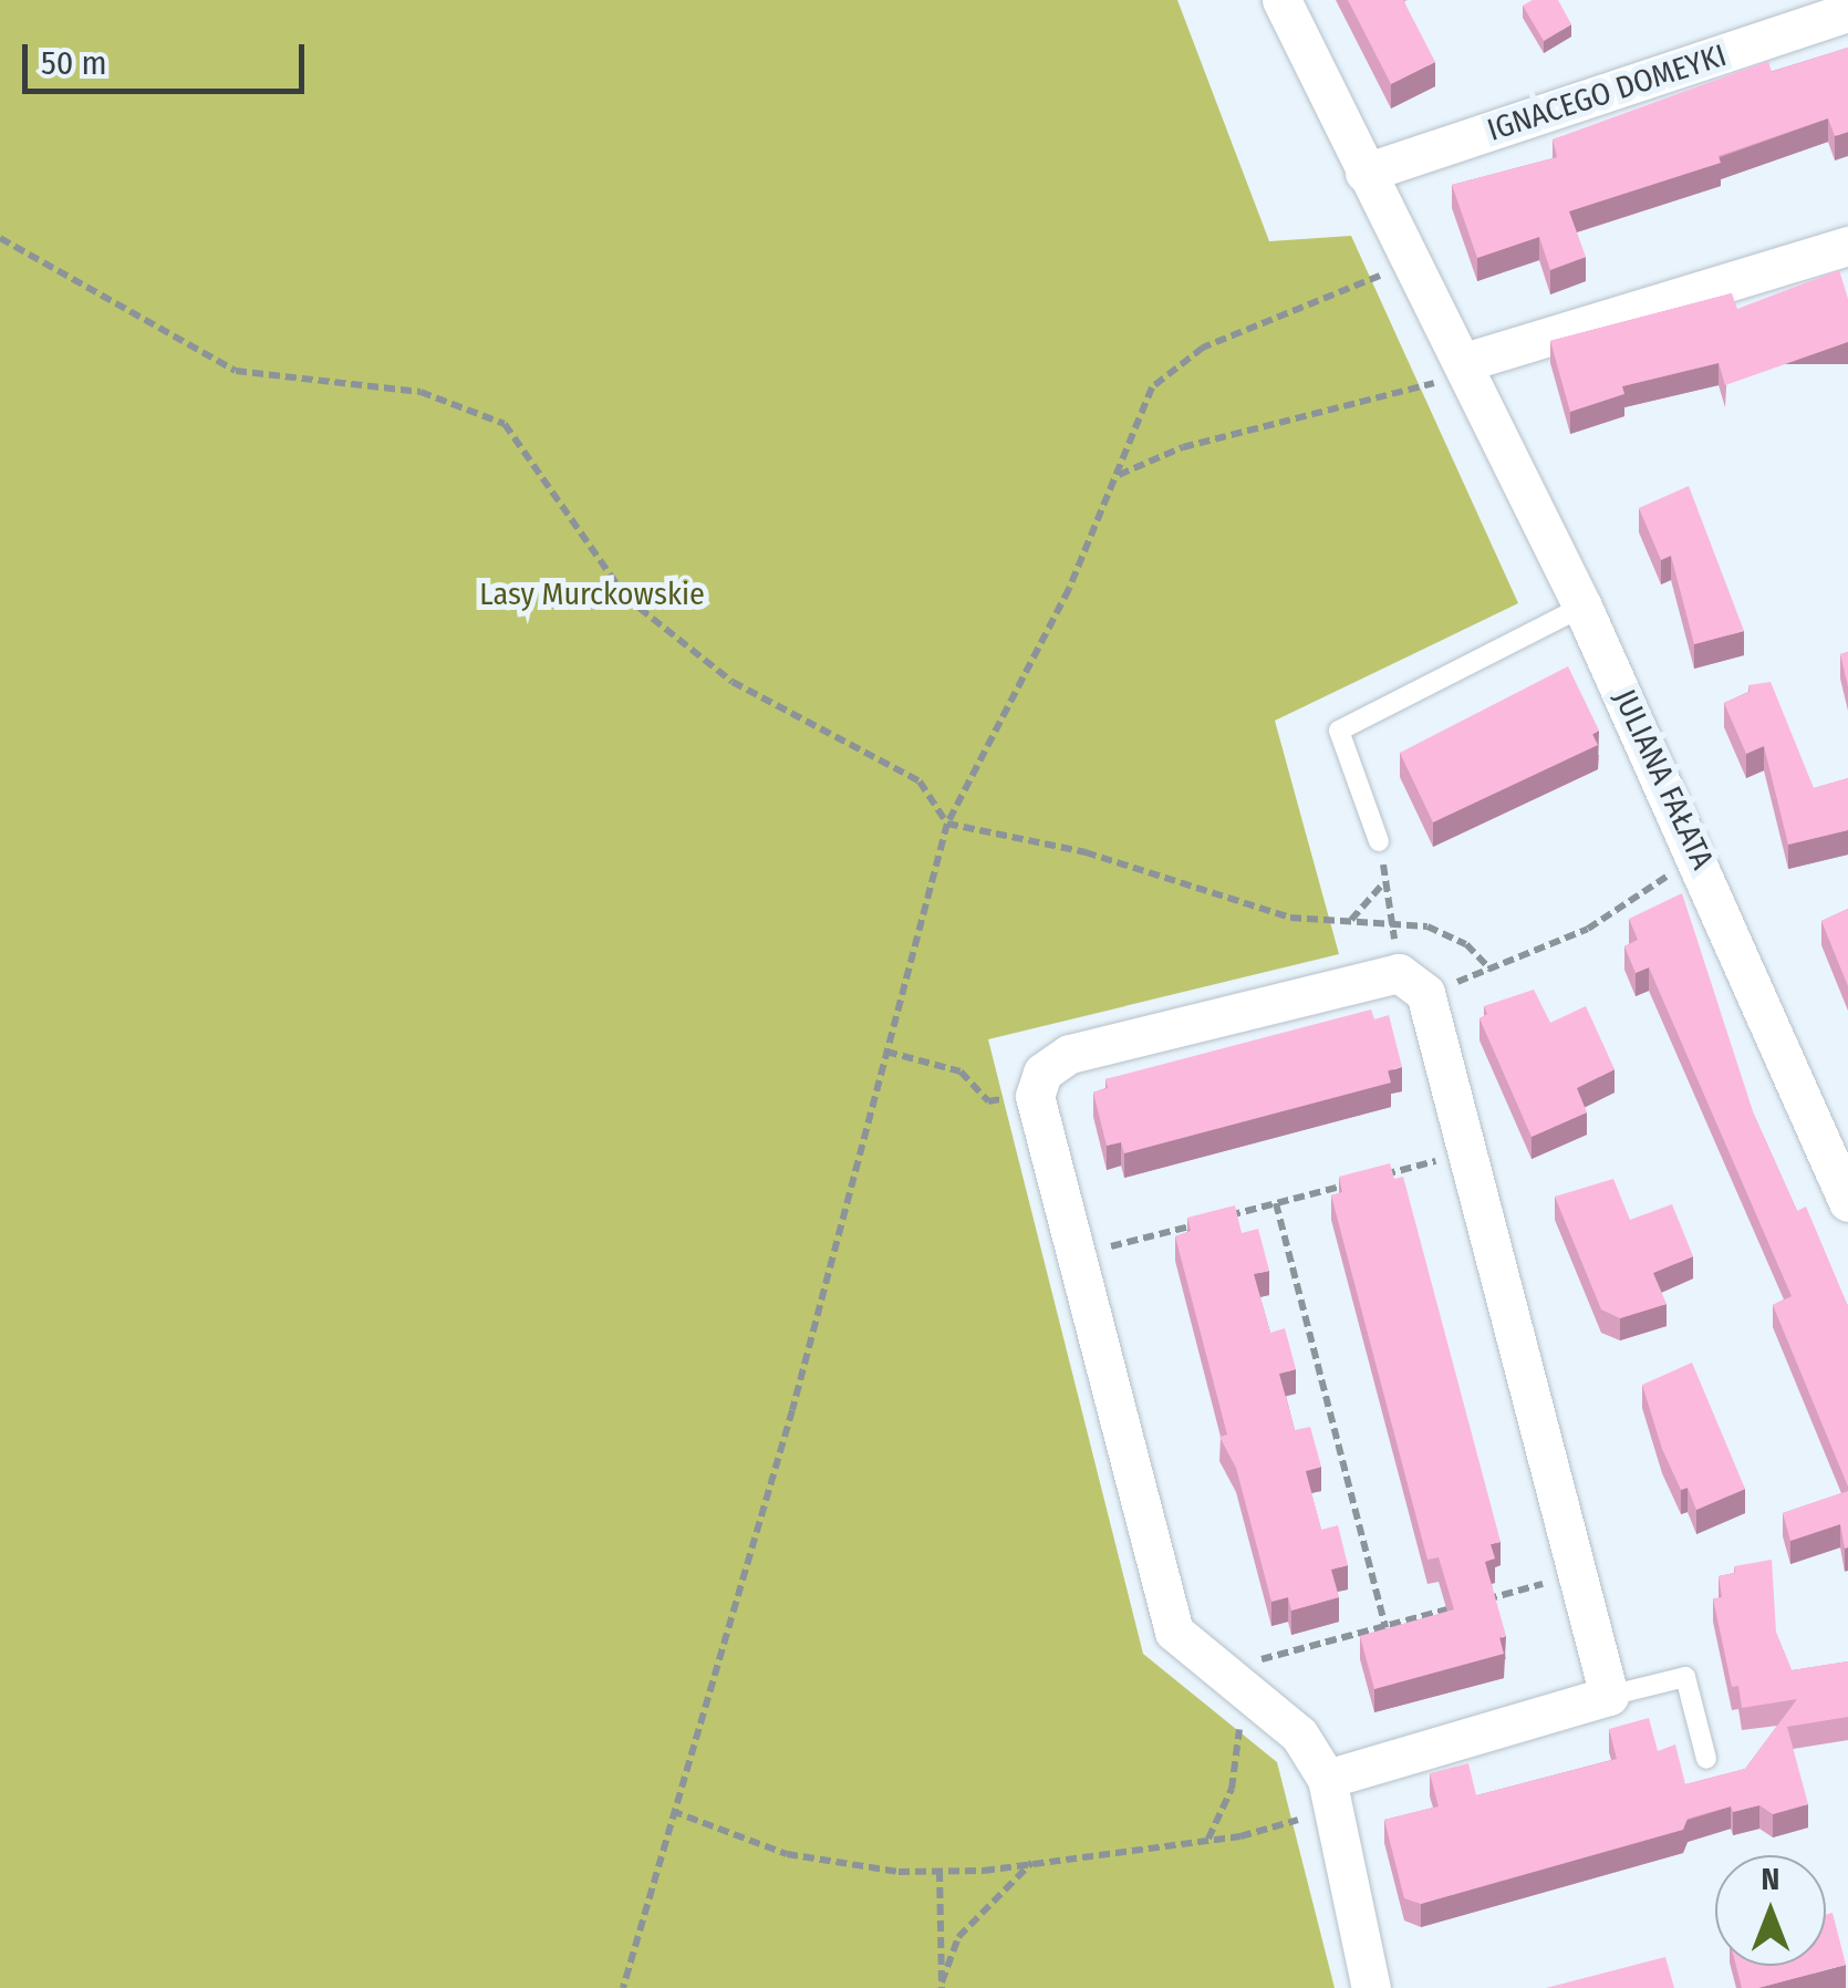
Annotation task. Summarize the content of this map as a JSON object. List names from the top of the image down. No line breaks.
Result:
{"streets":{"street":["IGNACEGO DOMEYKI","JULIANA FAŁATA"]},"crossings":[["IGNACEGO DOMEYKI","JULIANA FAŁATA"]],"parks":["Lasy Murckowskie"],"scale_bar":"50 m","north":"top"}
